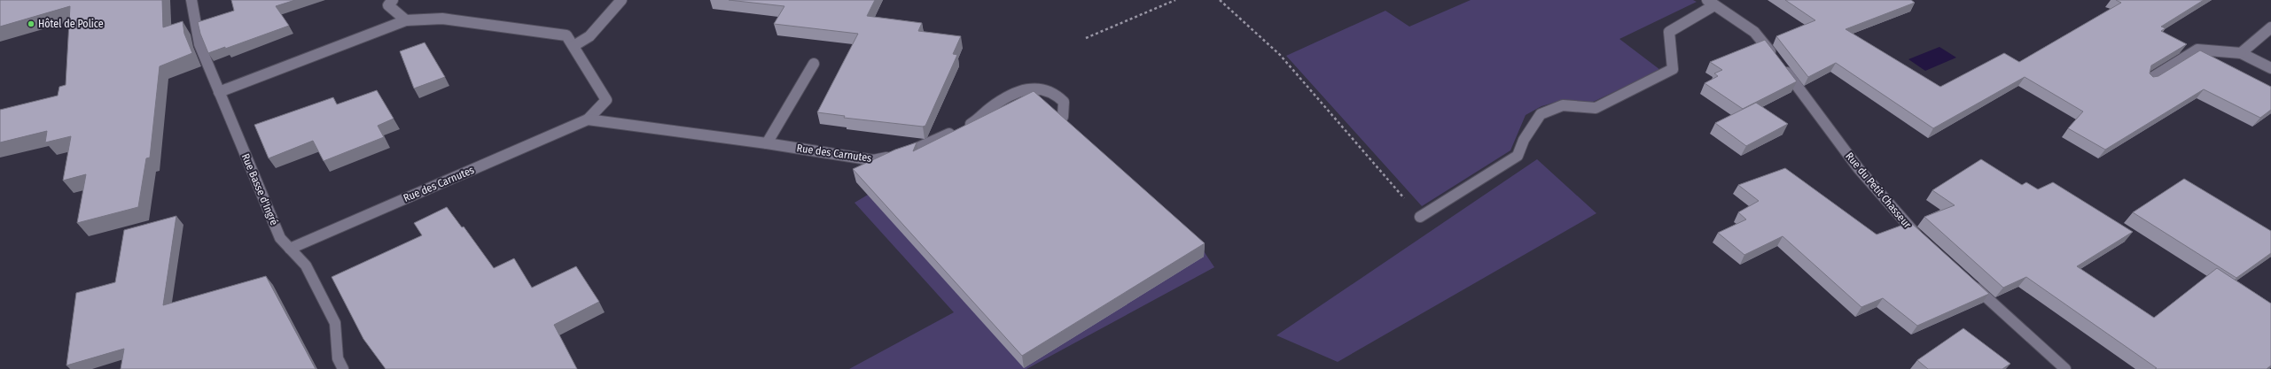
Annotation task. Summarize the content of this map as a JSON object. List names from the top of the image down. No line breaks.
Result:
{"streets":{"street":["Rue des Carnutes","Rue Basse d'Ingré","Rue du Petit Chasseur"]},"crossings":[["Rue des Carnutes","Rue Basse d'Ingré"]],"places":["Hôtel de Police"]}
